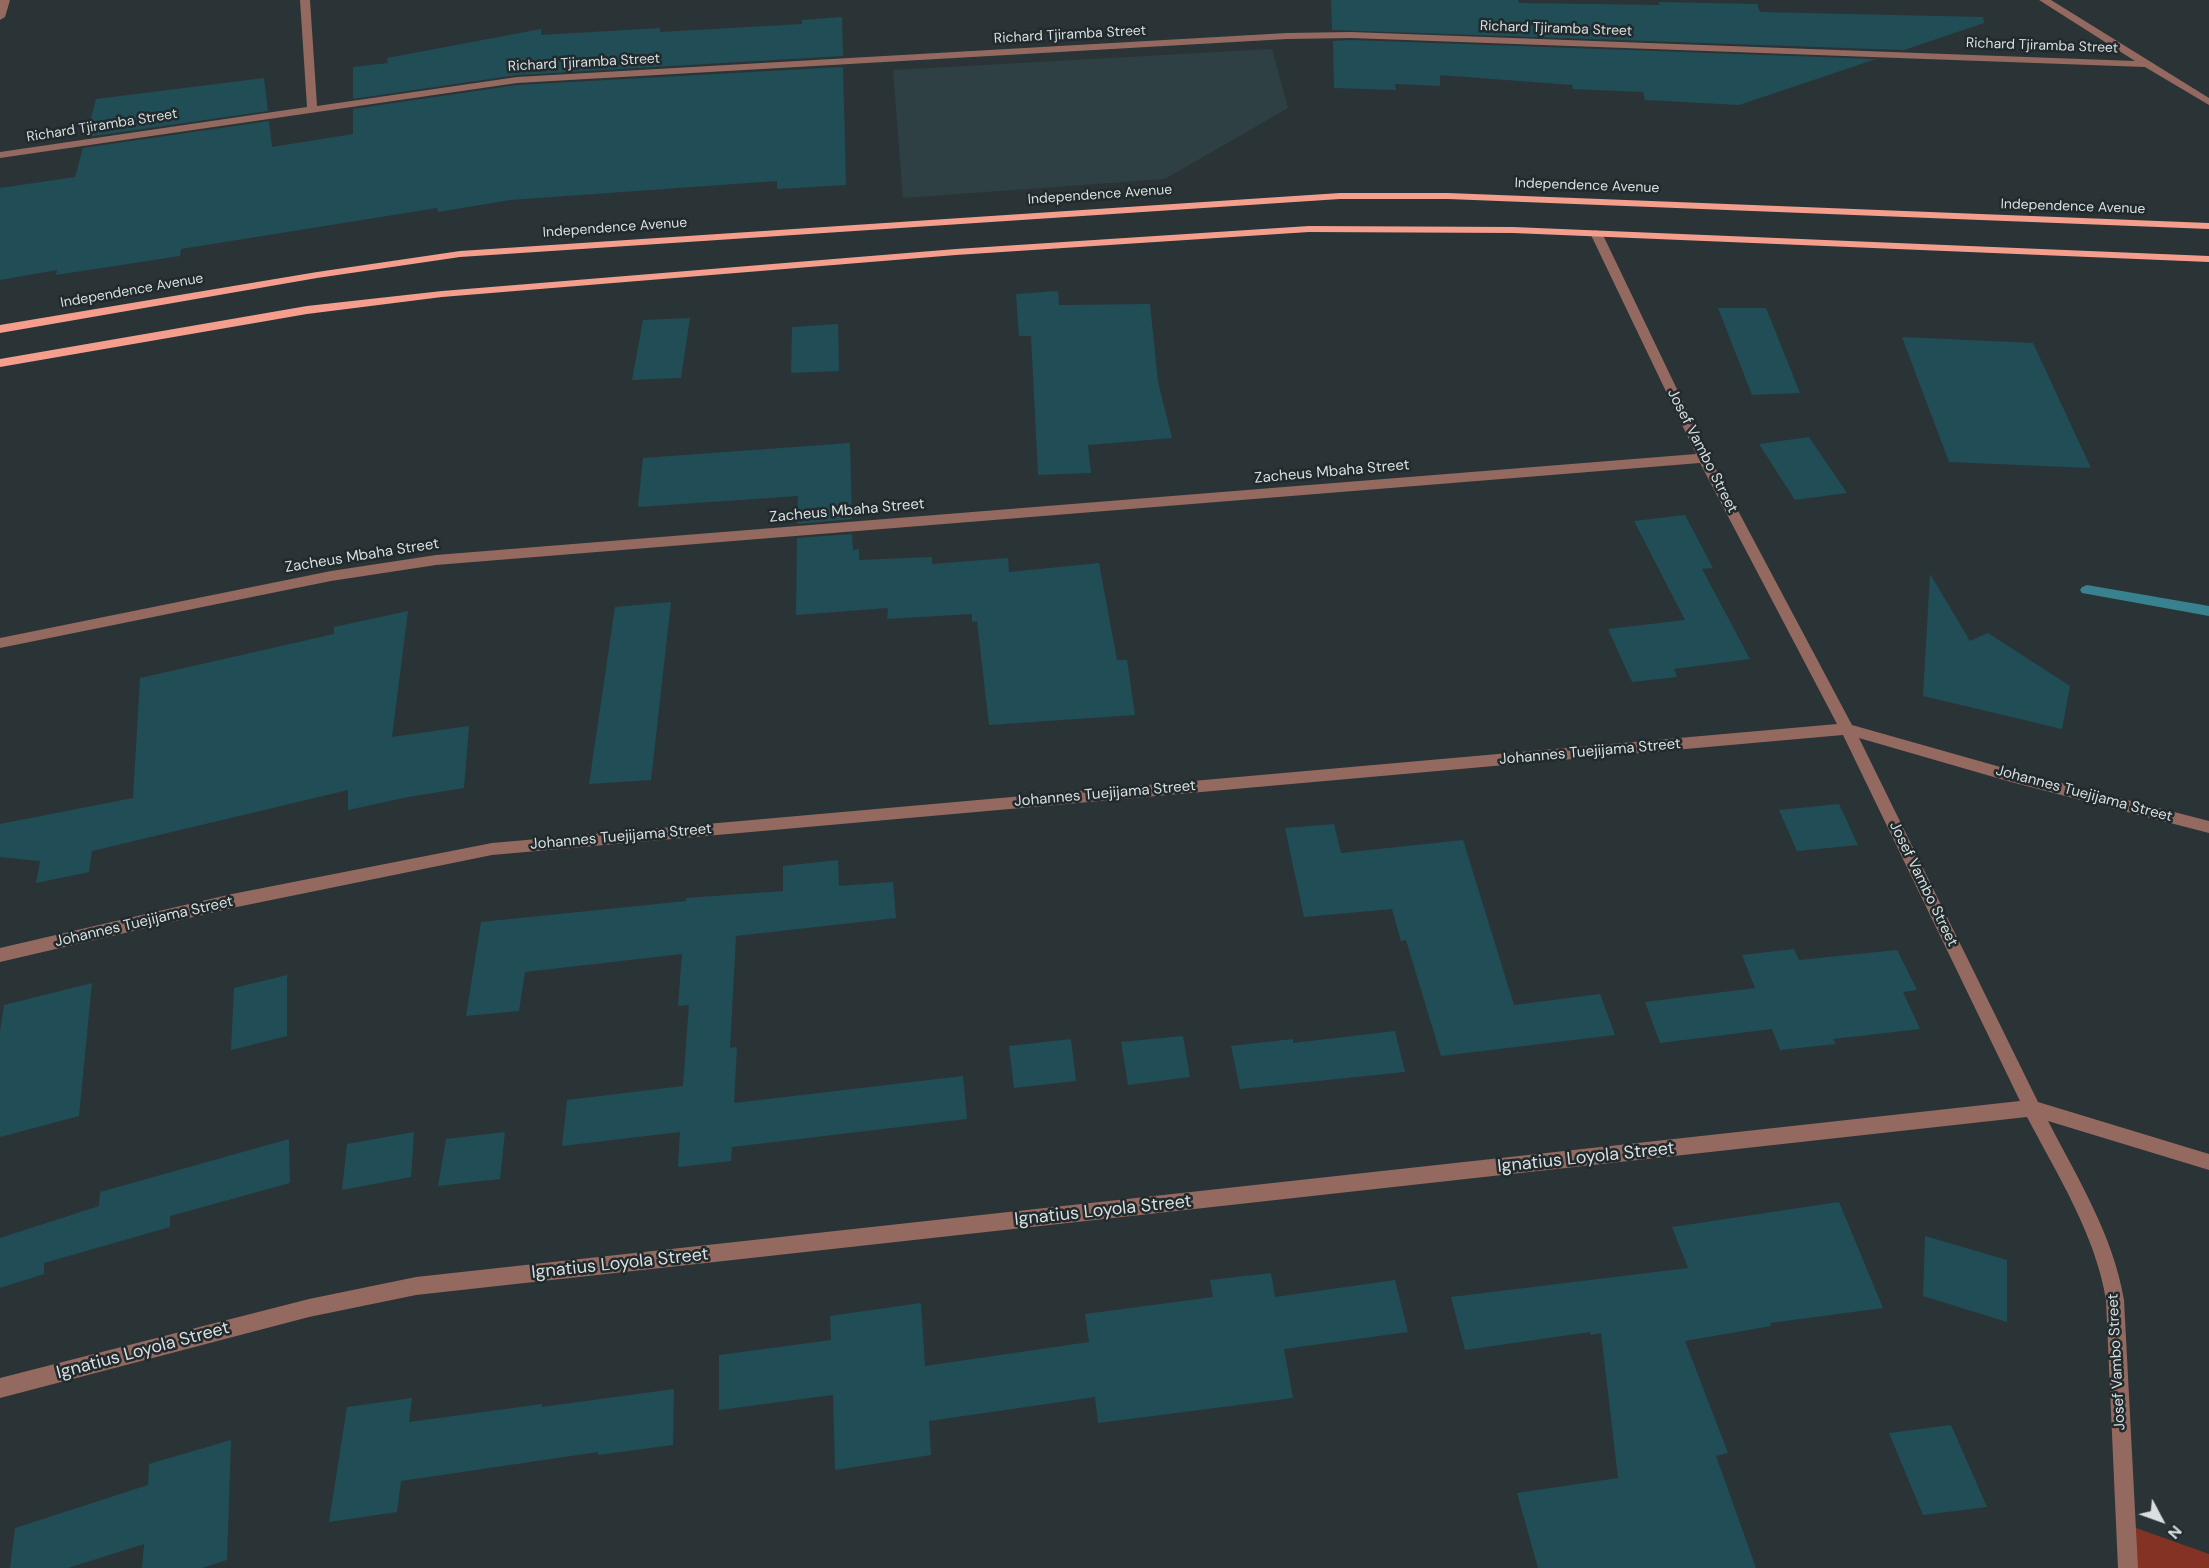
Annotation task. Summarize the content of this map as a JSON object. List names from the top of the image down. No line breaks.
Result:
{"streets":{"main road":["Independence Avenue"],"street":["Richard Tjiramba Street","Josef Vambo Street","Zacheus Mbaha Street","Johannes Tuejijama Street","Ignatius Loyola Street"]},"crossings":[["Josef Vambo Street","Zacheus Mbaha Street"],["Josef Vambo Street","Johannes Tuejijama Street"],["Josef Vambo Street","Ignatius Loyola Street"]],"north":"bottom right"}
